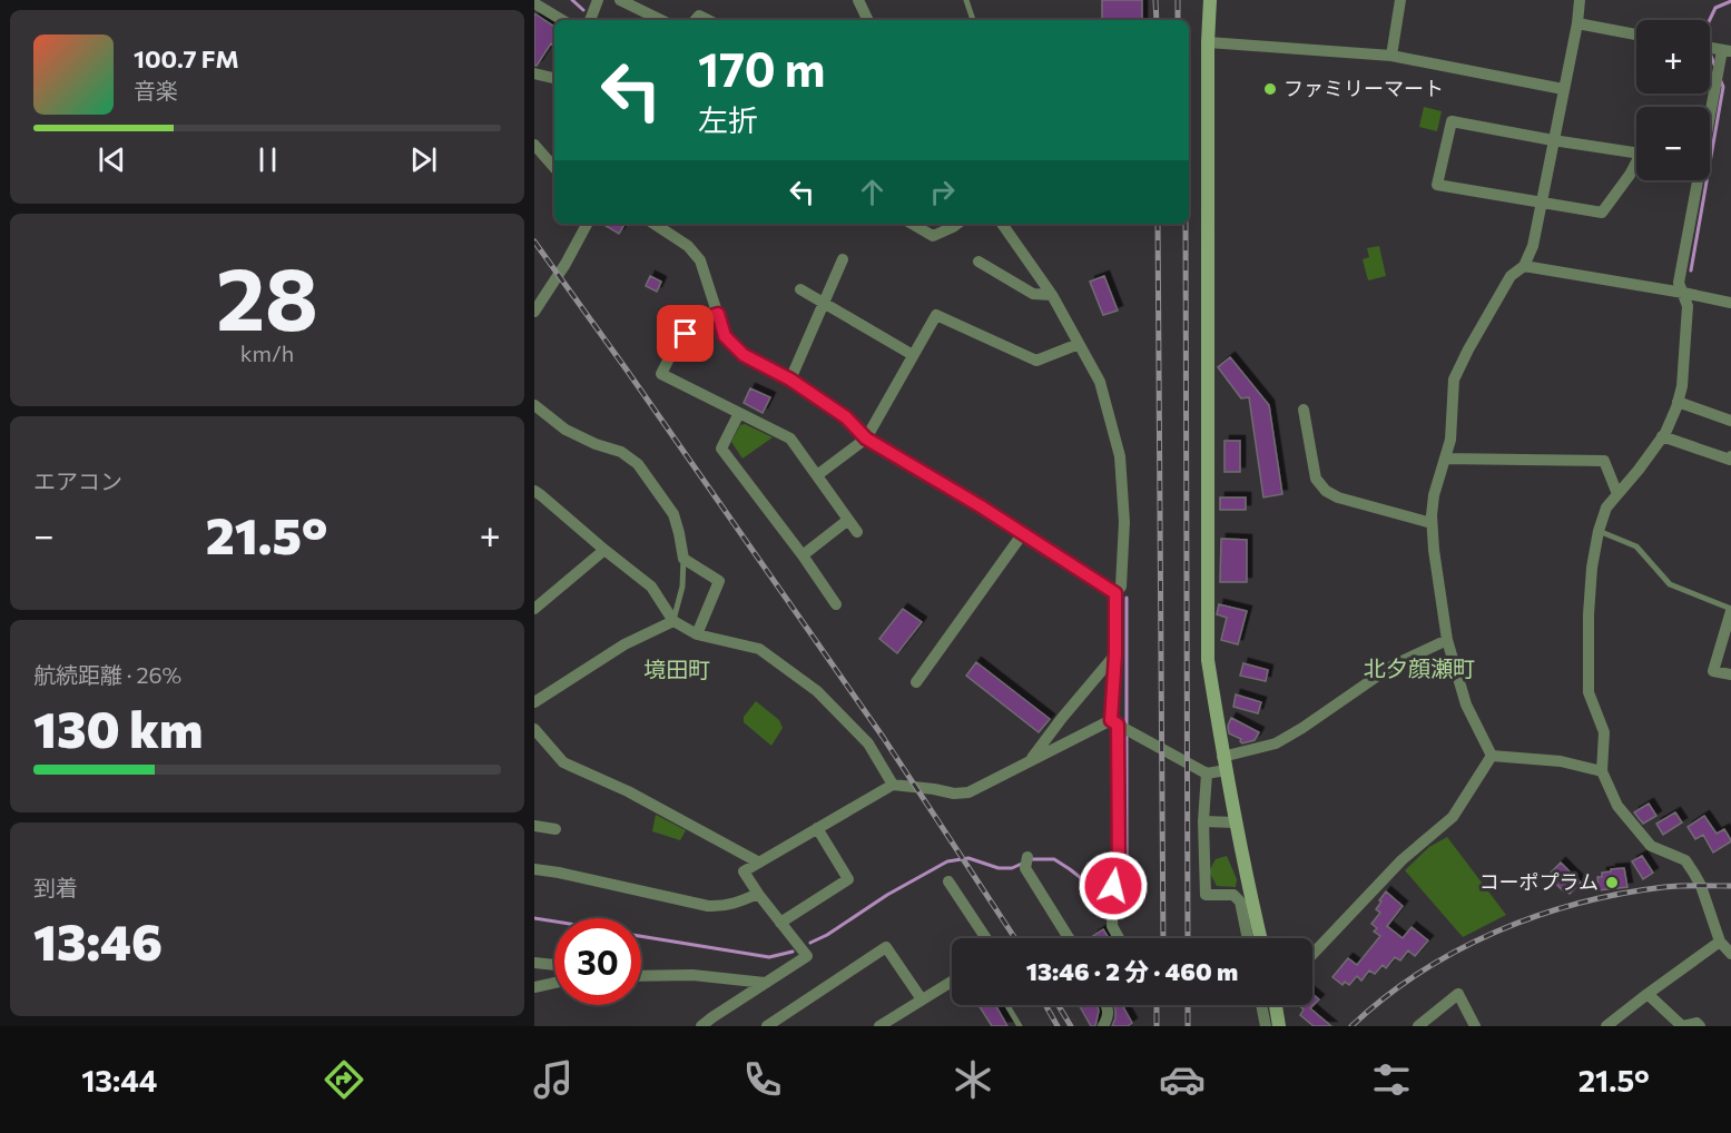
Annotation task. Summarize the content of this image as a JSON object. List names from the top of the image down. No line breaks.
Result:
{"districts":["北夕顔瀬町","境田町"],"places":["ファミリーマート","コーポプラム"],"page":{"map_buttons":["+","−"],"turn":["170 m","左折"],"song":["100.7 FM","音楽"],"tile":[["28","km/h"],"エアコン",["航続距離 · 26%","130 km"],["到着","13:46"]],"heat":["−","21.5°","+"],"limit":"30","trip":"13:46 · 2 分 · 460 m","tabs":["13:44","21.5°"]}}
